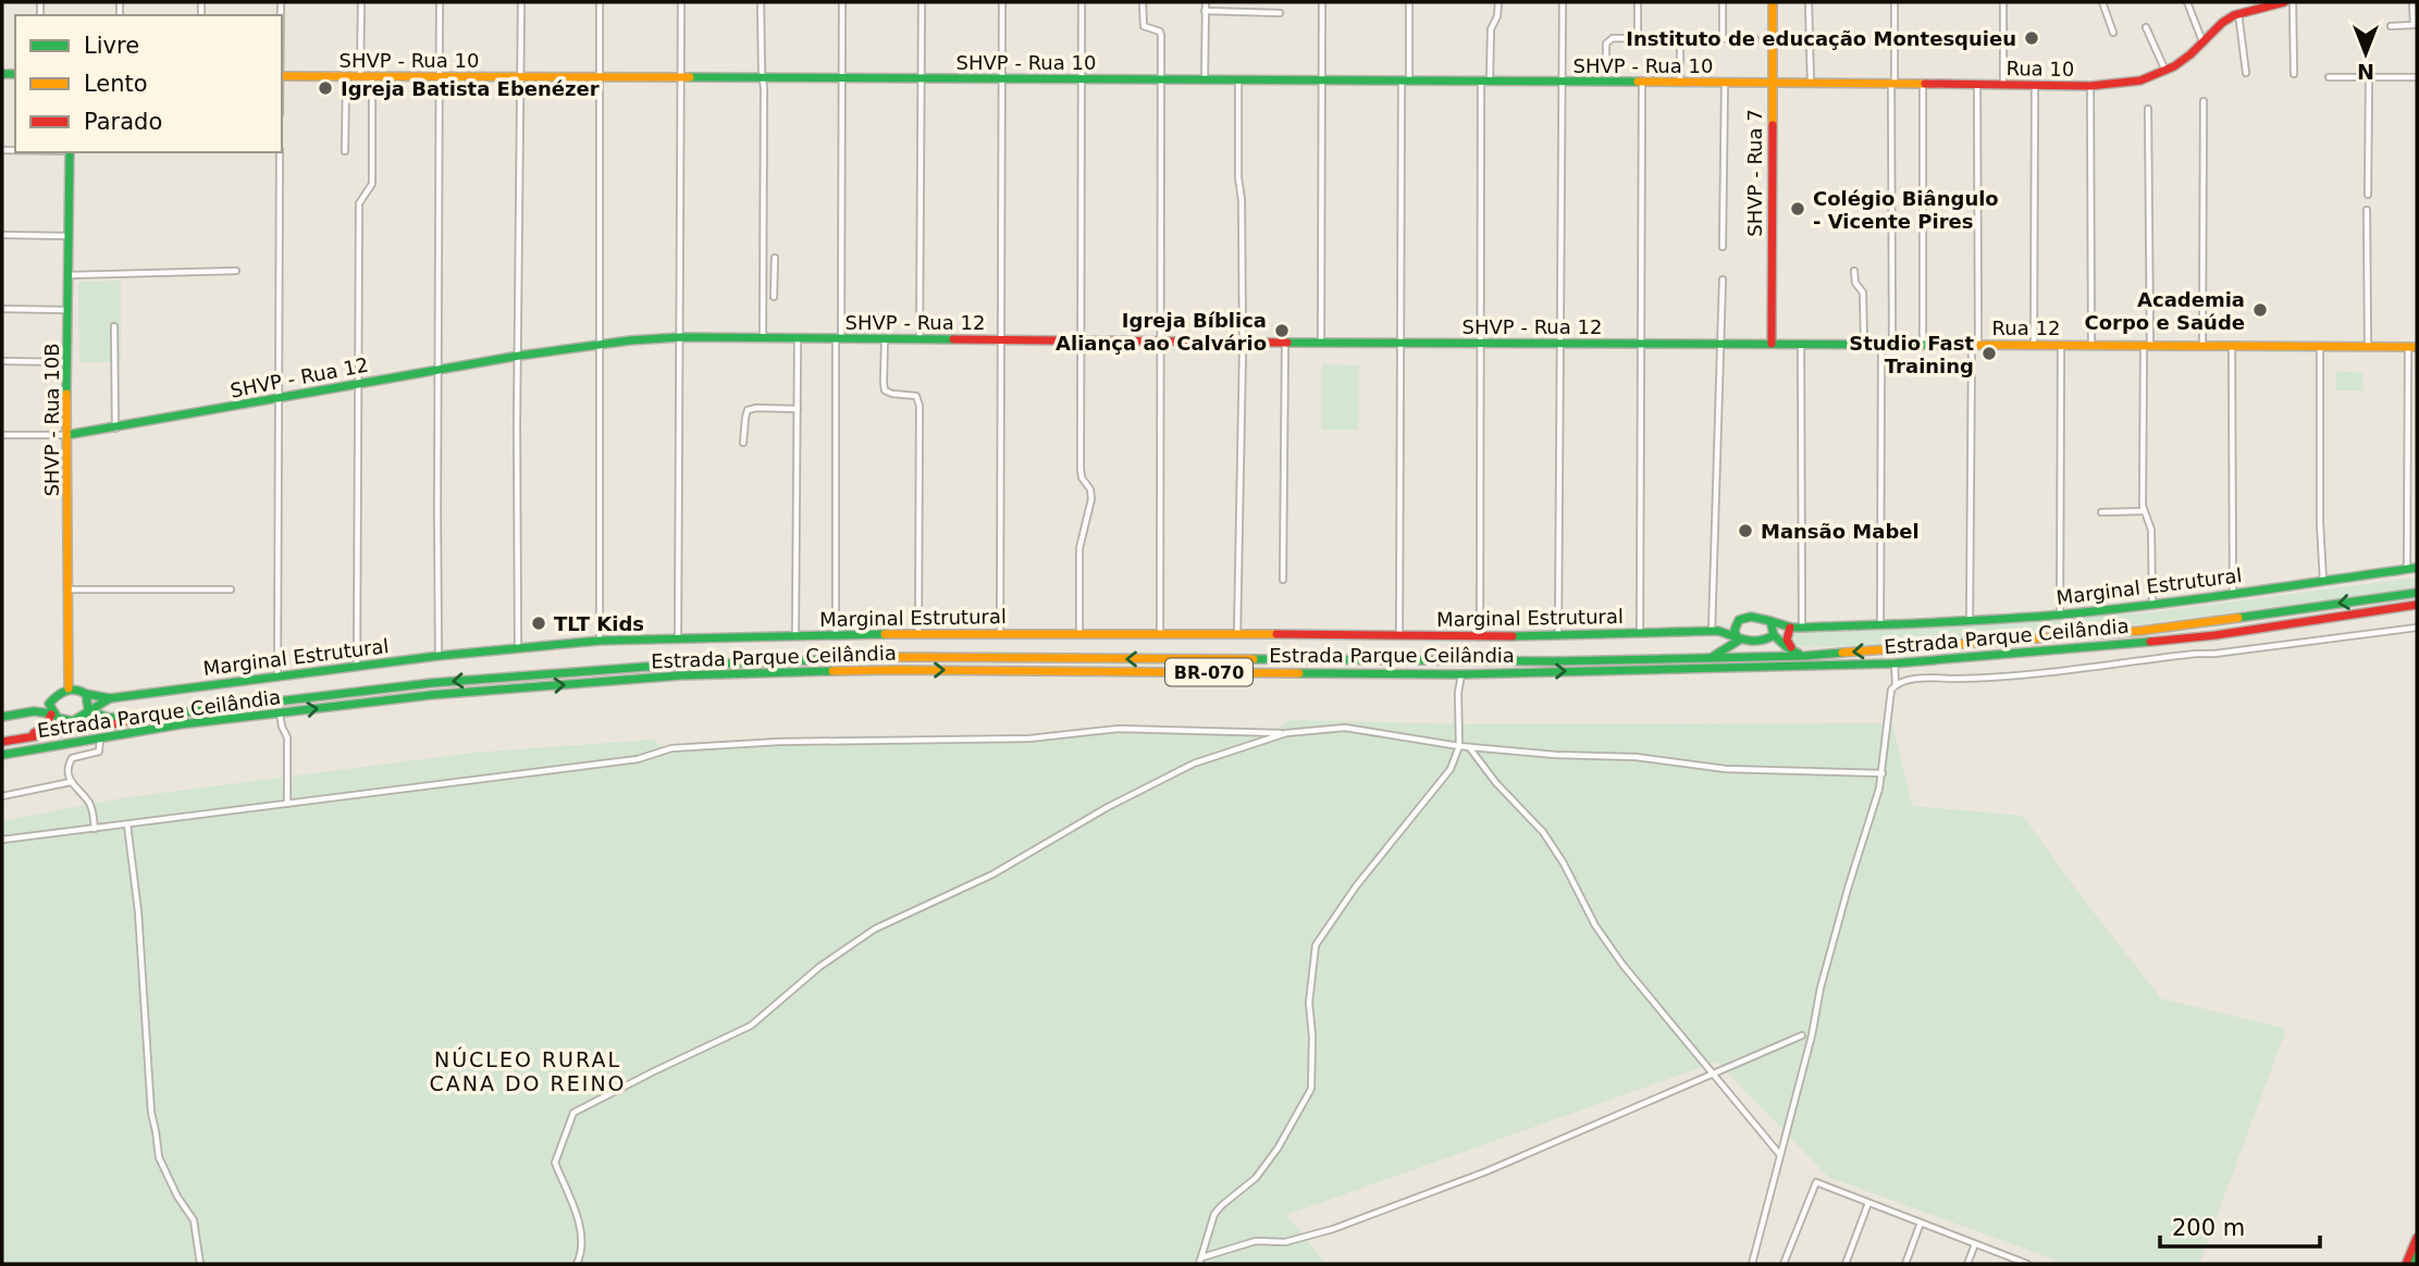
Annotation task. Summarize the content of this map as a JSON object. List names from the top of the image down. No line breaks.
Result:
{"streets":{"main road":["SHVP - Rua 10","Rua 10","SHVP - Rua 7","SHVP - Rua 12","Rua 12","SHVP - Rua 10B","Marginal Estrutural","Estrada Parque Ceilândia","BR-070"]},"crossings":[["SHVP - Rua 10","Rua 10"],["SHVP - Rua 10","SHVP - Rua 7"],["Rua 10","SHVP - Rua 7"],["SHVP - Rua 7","SHVP - Rua 12"],["SHVP - Rua 7","Rua 12"],["SHVP - Rua 12","Rua 12"],["SHVP - Rua 12","SHVP - Rua 10B"],["SHVP - Rua 10B","Marginal Estrutural"]],"districts":["NÚCLEO RURAL CANA DO REINO"],"places":["Instituto de educação Montesquieu","Igreja Batista Ebenézer","Colégio Biângulo - Vicente Pires","Academia Corpo e Saúde","Igreja Bíblica Aliança ao Calvário","Studio Fast Training","Mansão Mabel","TLT Kids"],"legend":["Livre","Lento","Parado"],"scale_bar":"200 m","north":"bottom"}
